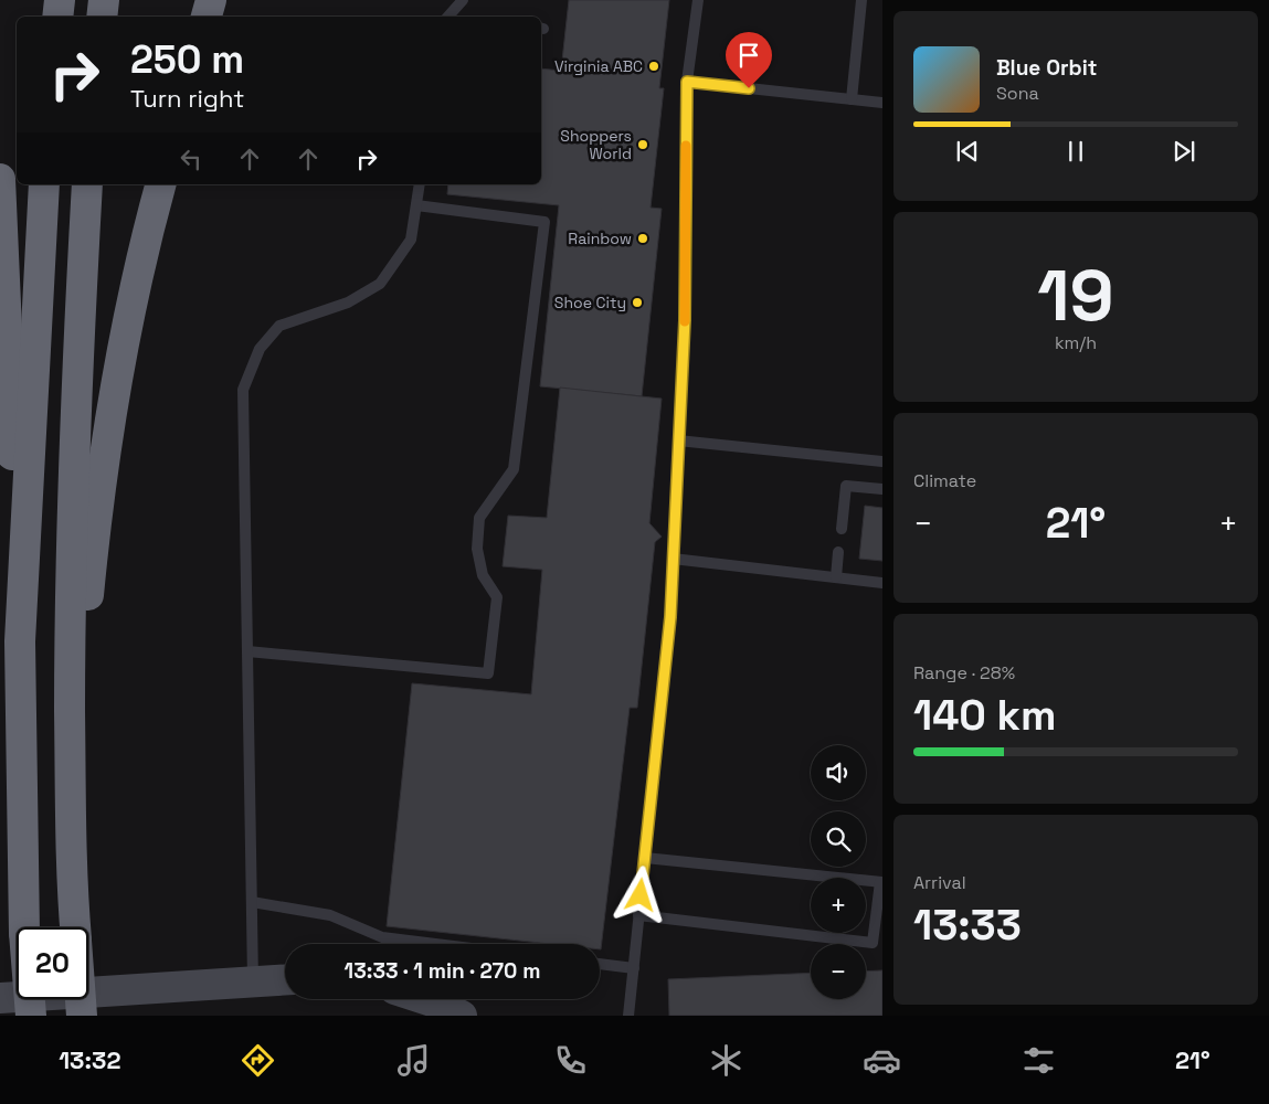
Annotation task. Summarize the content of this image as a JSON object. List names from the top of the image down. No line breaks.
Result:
{"places":["Virginia ABC","Shoppers World","Rainbow","Shoe City"],"page":{"turn":["250 m","Turn right"],"song":["Blue Orbit","Sona"],"tile":[["19","km/h"],"Climate",["Range · 28%","140 km"],["Arrival","13:33"]],"heat":["−","21°","+"],"map_buttons":["+","−"],"limit":"20","trip":"13:33 · 1 min · 270 m","tabs":["13:32","21°"]}}
